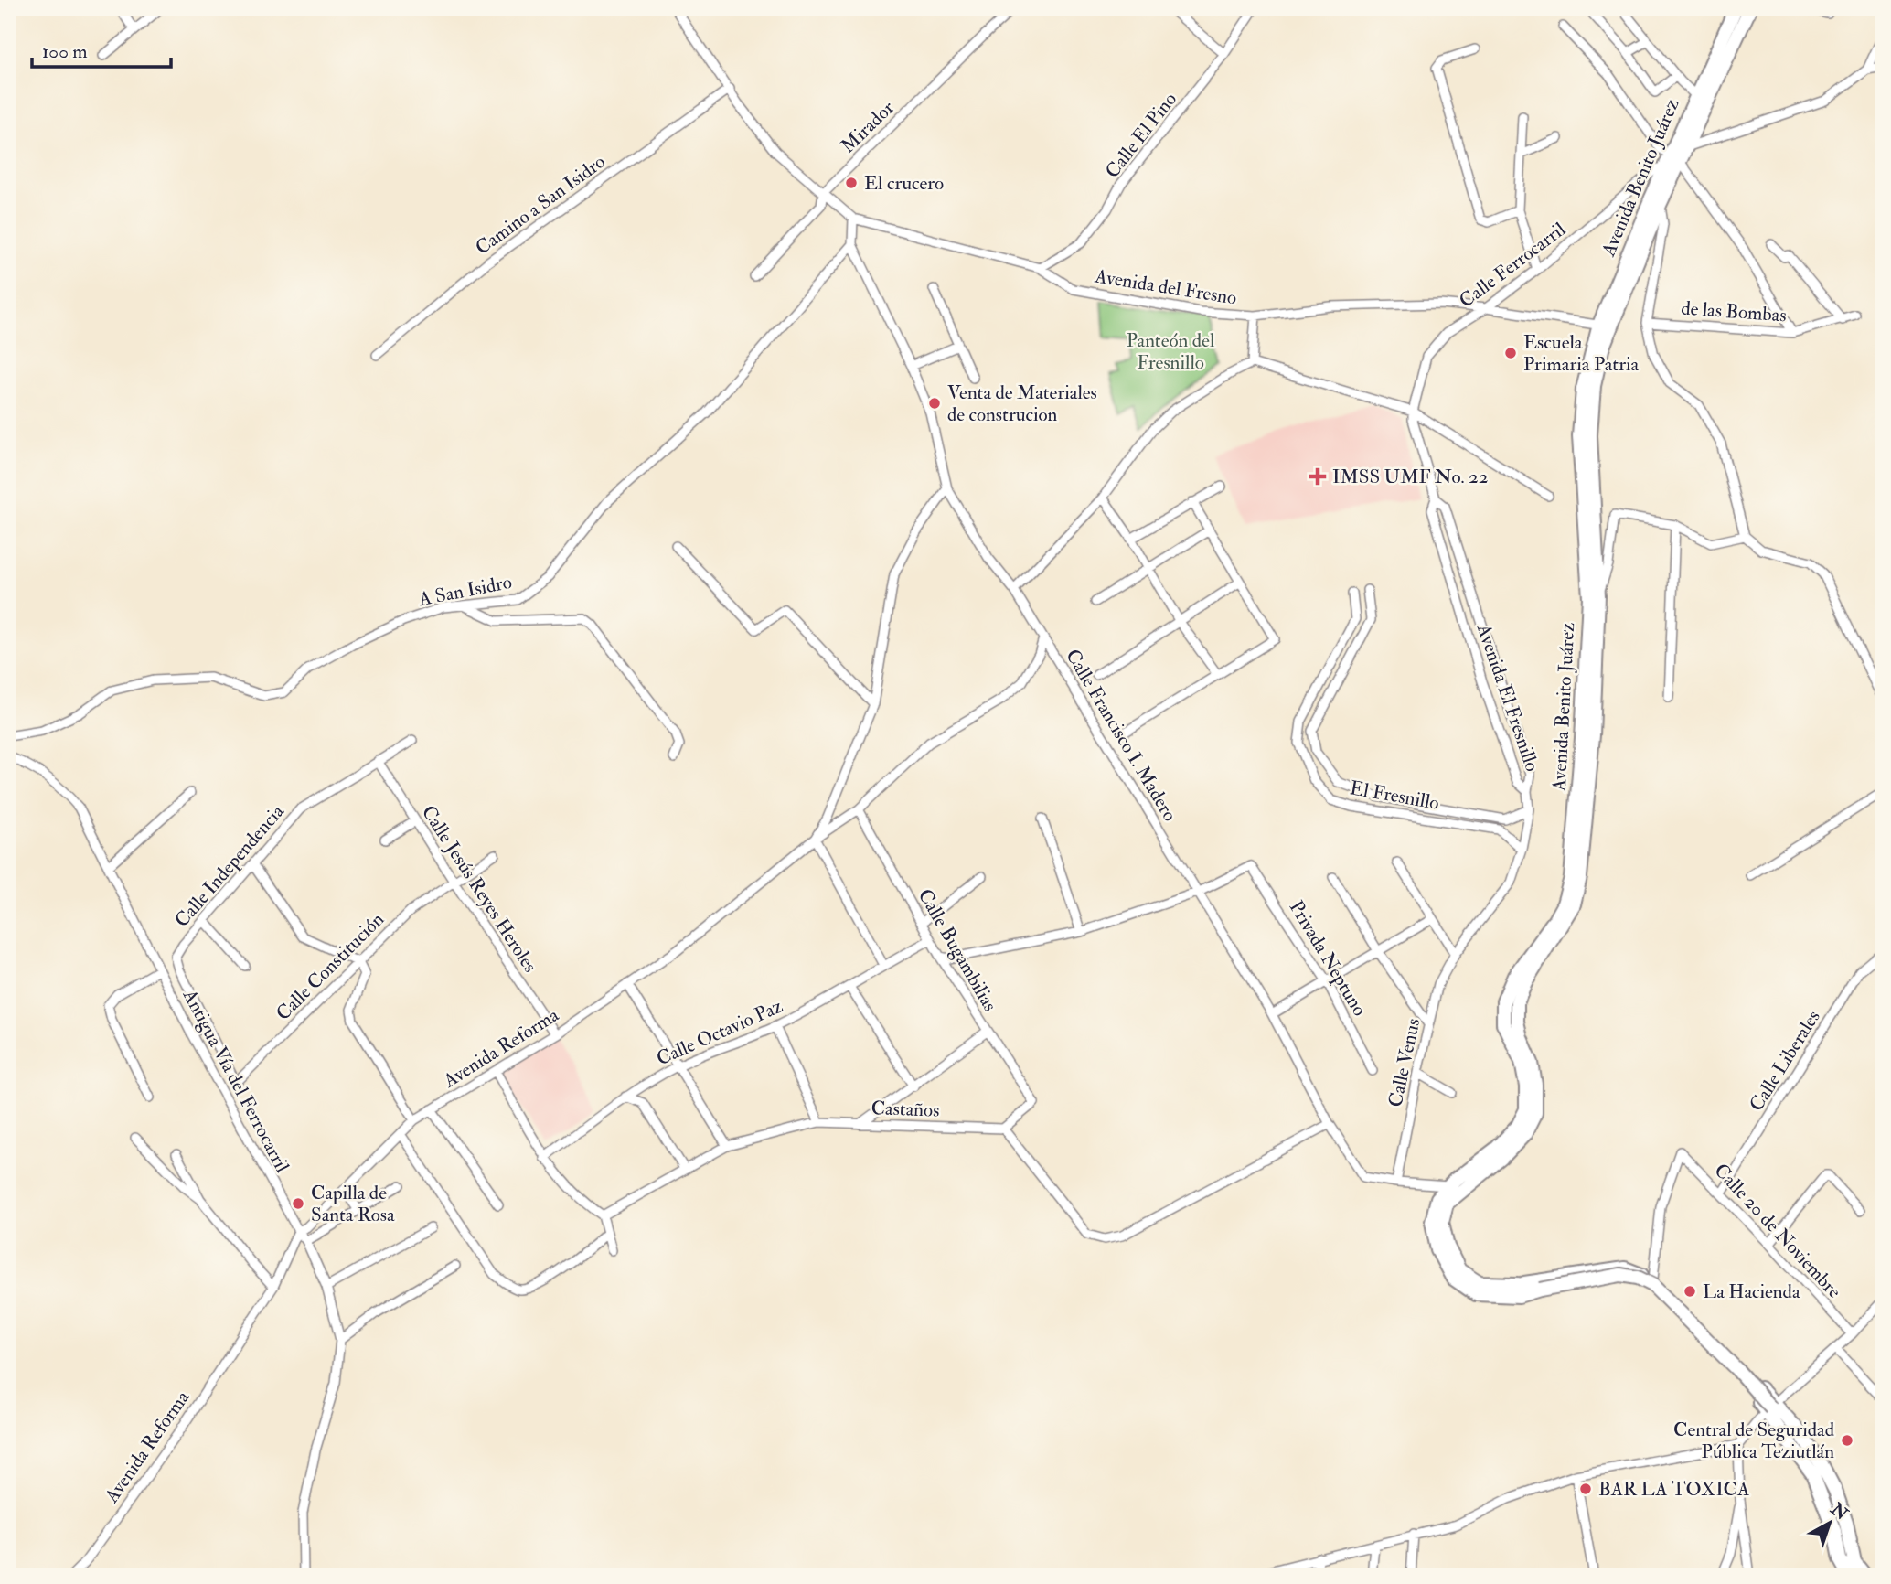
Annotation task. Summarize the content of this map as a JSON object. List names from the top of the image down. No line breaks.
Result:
{"streets":{"main road":["Avenida Benito Juárez"],"street":["Mirador","Calle El Pino","Camino a San Isidro","Calle Ferrocarril","Avenida del Fresno","de las Bombas","A San Isidro","Avenida El Fresnillo","Calle Francisco I. Madero","El Fresnillo","Calle Independencia","Calle Jesús Reyes Heroles","Calle Bugambilias","Privada Neptuno","Calle Constitución","Calle Octavio Paz","Avenida Reforma","Calle Liberales","Calle Venus","Antigua Vía del Ferrocarril","Castaños","Calle 20 de Noviembre"]},"crossings":[["Calle El Pino","Avenida del Fresno"],["Avenida Benito Juárez","Calle Ferrocarril"],["Avenida Benito Juárez","Avenida del Fresno"],["Avenida Benito Juárez","Calle Francisco I. Madero"],["Calle Ferrocarril","Avenida del Fresno"],["Calle Ferrocarril","Avenida El Fresnillo"],["Avenida del Fresno","Calle Francisco I. Madero"],["A San Isidro","Calle Francisco I. Madero"],["Avenida El Fresnillo","Calle Venus"],["Calle Francisco I. Madero","Privada Neptuno"],["Calle Francisco I. Madero","Avenida Reforma"],["Calle Francisco I. Madero","Calle Venus"],["Calle Independencia","Calle Jesús Reyes Heroles"],["Calle Independencia","Calle Constitución"],["Calle Jesús Reyes Heroles","Calle Constitución"],["Calle Jesús Reyes Heroles","Avenida Reforma"],["Calle Bugambilias","Calle Octavio Paz"],["Calle Bugambilias","Avenida Reforma"],["Calle Bugambilias","Castaños"],["Avenida Reforma","Antigua Vía del Ferrocarril"],["Calle Liberales","Calle 20 de Noviembre"]],"parks":["Panteón del Fresnillo"],"places":{"other":["El crucero","Escuela Primaria Patria","Venta de Materiales de construcion","Capilla de Santa Rosa","La Hacienda","Central de Seguridad Pública Teziutlán","BAR LA TOXICA"],"health":["IMSS UMF No. 22"]},"scale_bar":"100 m","north":"top right"}
